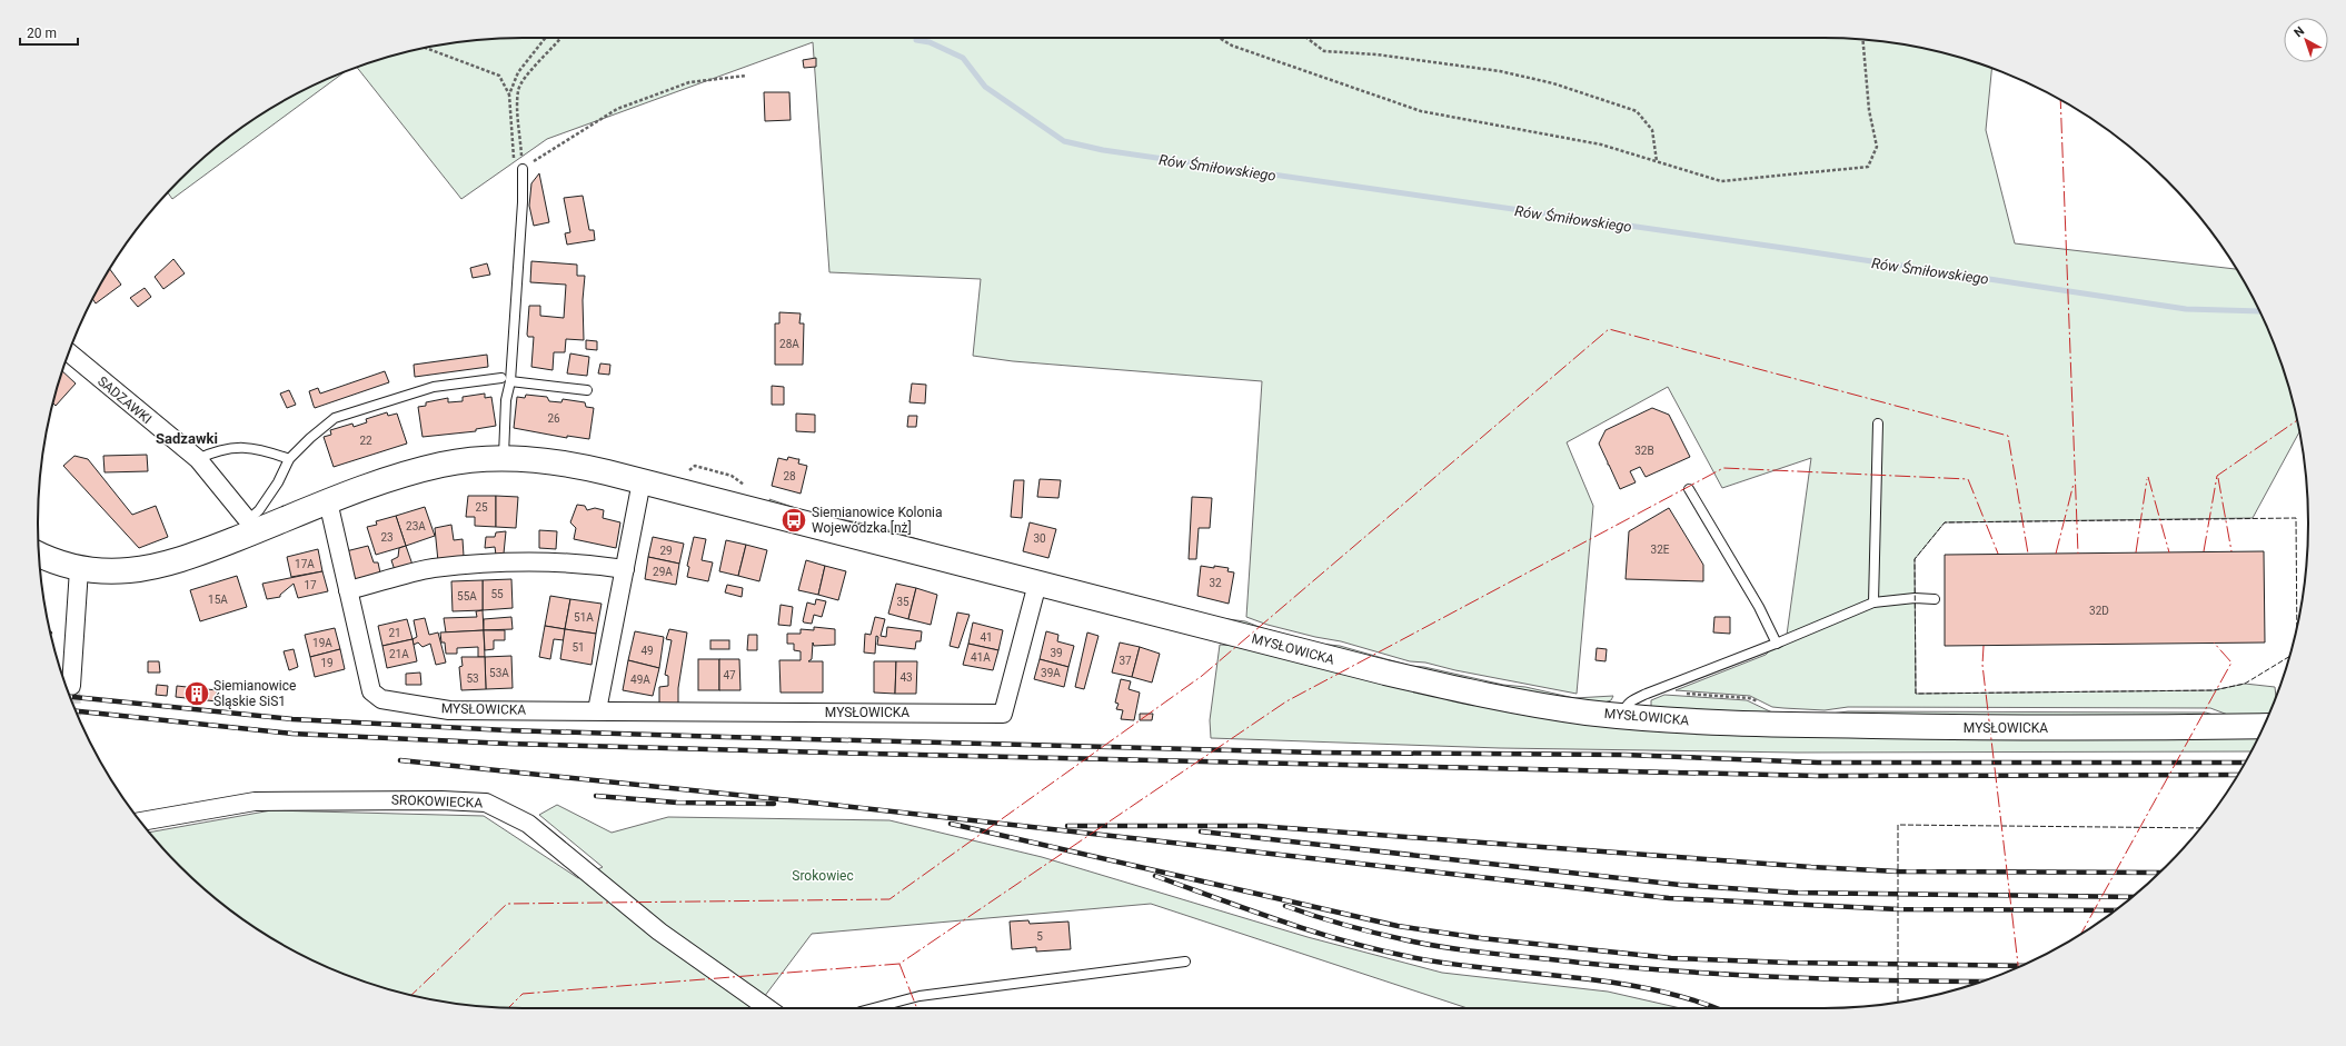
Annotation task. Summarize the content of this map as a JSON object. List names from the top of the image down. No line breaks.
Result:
{"streets":{"street":["SADZAWKI","MYSŁOWICKA","SROKOWIECKA"]},"crossings":[["SADZAWKI","MYSŁOWICKA"]],"districts":["Sadzawki"],"water":["Rów Śmiłowskiego"],"parks":["Srokowiec"],"places":{"bus stop":["Siemianowice Kolonia Wojewódzka [nż]"],"building":["Siemianowice Śląskie SiS1"]},"house_numbers":["28A","26","22","32B","28","25","23A","23","30","32E","29","17A","29A","32","17","55","55A","15A","35","32D","51A","21","41","19A","51","49","39","21A","41A","37","19","53A","39A","47","43","53","49A","5"],"scale_bar":"20 m","north":"top left"}
